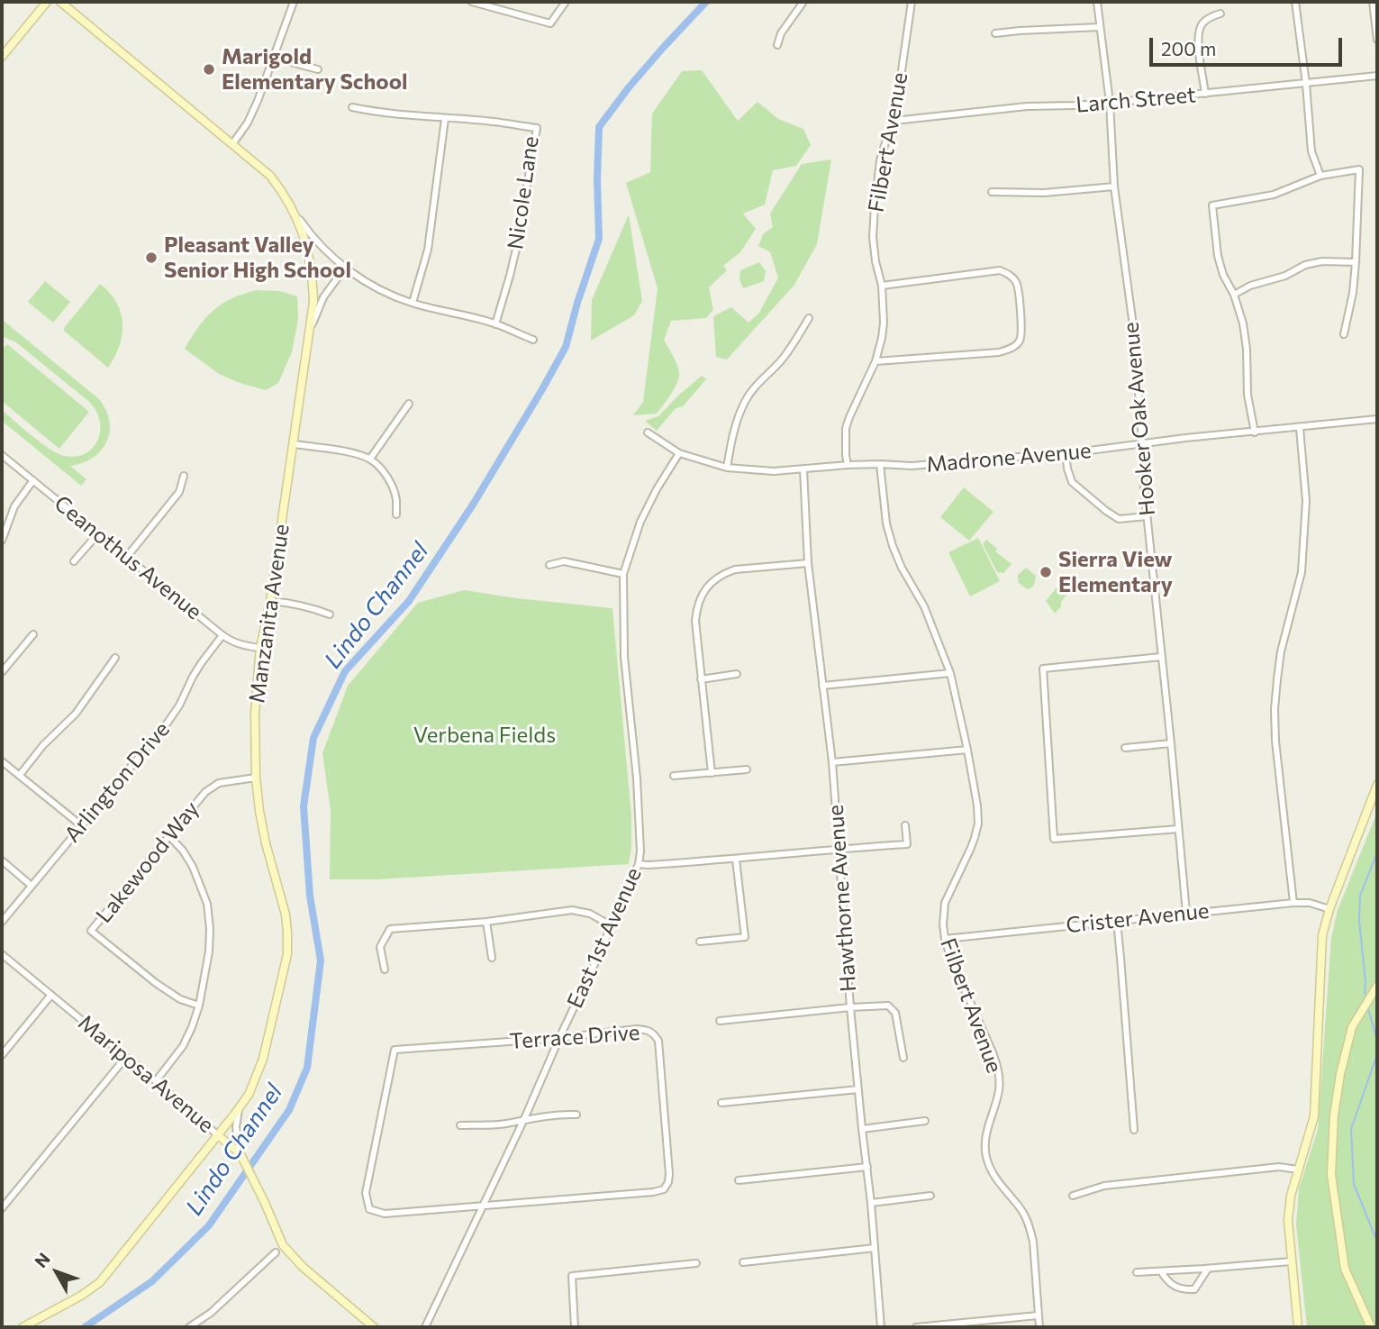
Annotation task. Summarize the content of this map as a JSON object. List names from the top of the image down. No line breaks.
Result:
{"streets":{"street":["Larch Street","Filbert Avenue","Nicole Lane","Hooker Oak Avenue","Madrone Avenue","Ceanothus Avenue","Manzanita Avenue","Arlington Drive","Lakewood Way","Hawthorne Avenue","Crister Avenue","East 1st Avenue","Terrace Drive","Mariposa Avenue"]},"crossings":[["Larch Street","Filbert Avenue"],["Larch Street","Hooker Oak Avenue"],["Filbert Avenue","Madrone Avenue"],["Filbert Avenue","Crister Avenue"],["Hooker Oak Avenue","Madrone Avenue"],["Hooker Oak Avenue","Crister Avenue"],["Madrone Avenue","Hawthorne Avenue"],["Madrone Avenue","East 1st Avenue"],["Ceanothus Avenue","Manzanita Avenue"],["Ceanothus Avenue","Arlington Drive"],["Manzanita Avenue","Lakewood Way"],["Manzanita Avenue","Mariposa Avenue"],["East 1st Avenue","Terrace Drive"]],"water":["Lindo Channel"],"parks":["Verbena Fields"],"places":["Marigold Elementary School","Pleasant Valley Senior High School","Sierra View Elementary"],"scale_bar":"200 m","north":"top left"}
